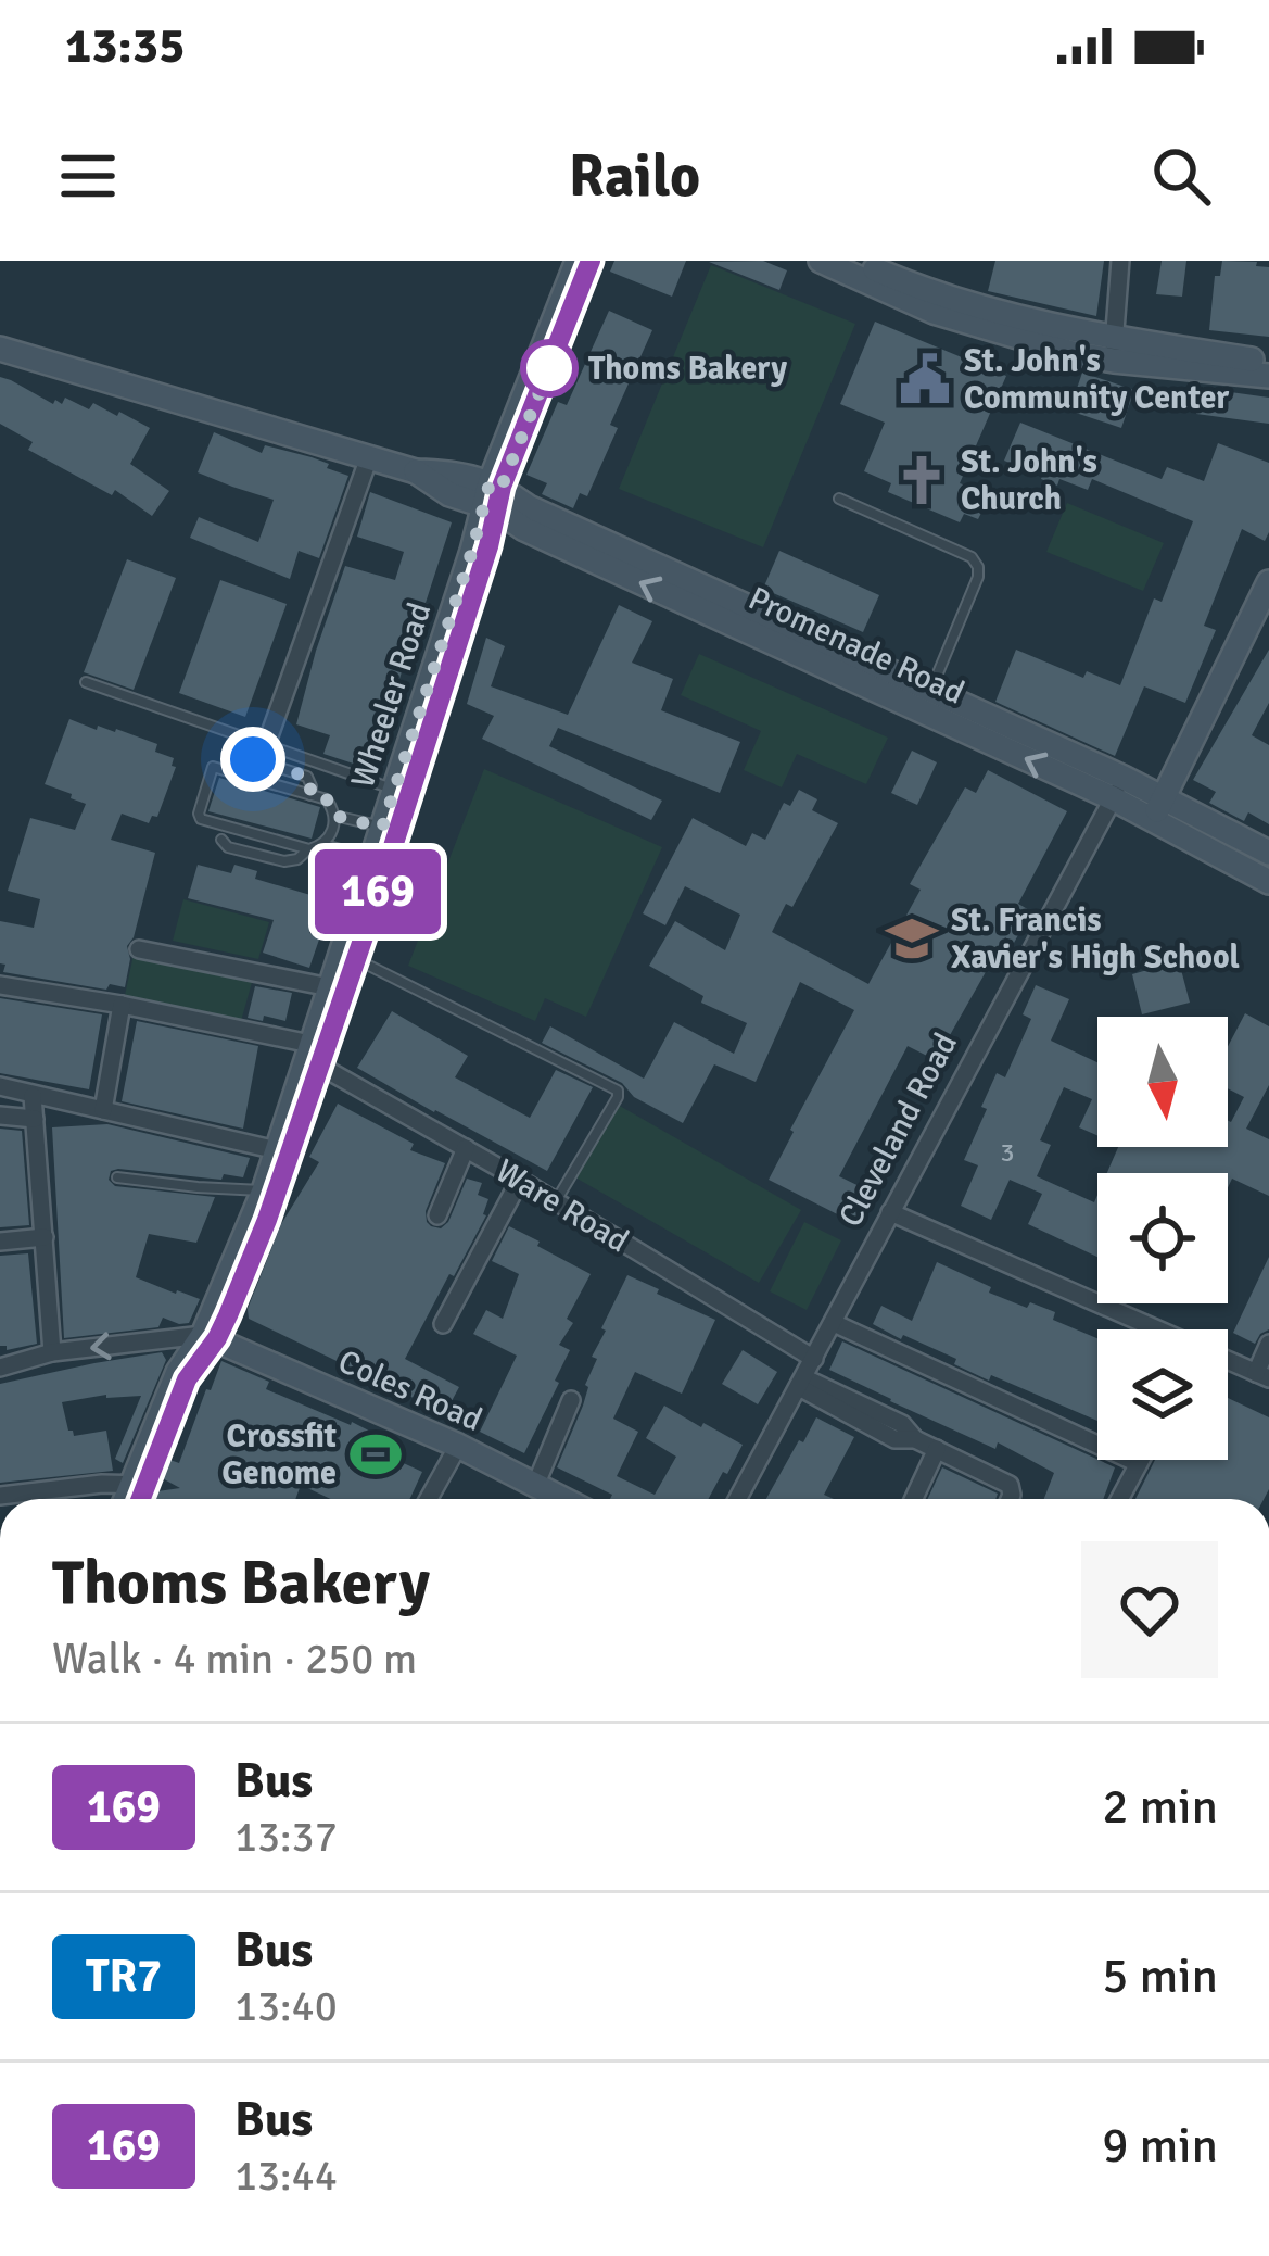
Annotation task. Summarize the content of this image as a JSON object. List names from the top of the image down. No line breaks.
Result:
{"streets":{"main road":["Promenade Road","Wheeler Road","Coles Road"],"street":["Cleveland Road","Ware Road"]},"crossings":[["Promenade Road","Wheeler Road"],["Promenade Road","Cleveland Road"],["Wheeler Road","Ware Road"],["Wheeler Road","Coles Road"],["Cleveland Road","Ware Road"]],"places":{"other":["Thoms Bakery"],"public building":["St. John's Community Center"],"church":["St. John's Church"],"school or university":["St. Francis Xavier's High School"],"sports":["Crossfit Genome"]},"lines":["bus line 169"],"house_numbers":["3"],"north":"bottom","page":{"status":"13:35","header":"Railo","on_map":"169","heading":["Thoms Bakery","Walk · 4 min · 250 m"],"list":[{"mark":"169","name":"Bus","note":"13:37","value":"2 min"},{"mark":"TR7","name":"Bus","note":"13:40","value":"5 min"},{"mark":"169","name":"Bus","note":"13:44","value":"9 min"}]}}
